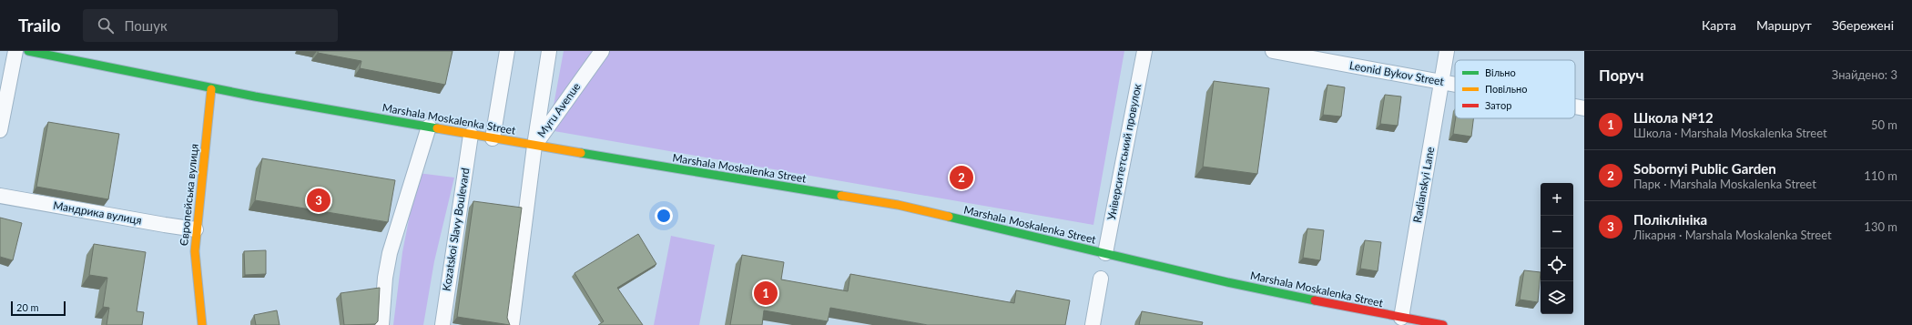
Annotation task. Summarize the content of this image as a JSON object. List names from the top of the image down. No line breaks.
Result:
{"streets":{"street":["Leonid Bykov Street","Myru Avenue","Marshala Moskalenka Street","Університетський провулок","Radianskyi Lane","Європейська вулиця","Мандрика вулиця","Kozatskoi Slavy Boulevard"]},"crossings":[["Leonid Bykov Street","Radianskyi Lane"],["Myru Avenue","Marshala Moskalenka Street"],["Marshala Moskalenka Street","Університетський провулок"],["Marshala Moskalenka Street","Radianskyi Lane"],["Marshala Moskalenka Street","Європейська вулиця"],["Marshala Moskalenka Street","Kozatskoi Slavy Boulevard"],["Європейська вулиця","Мандрика вулиця"]],"legend":["Вільно","Повільно","Затор"],"scale_bar":"20 m","page":{"header":"Trailo","search":"Пошук","nav":["Карта","Маршрут","Збережені"],"heading":["Поруч","Знайдено: 3"],"list":[{"mark":"1","name":"Школа №12","note":"Школа · Marshala Moskalenka Street","value":"50 m"},{"mark":"2","name":"Sobornyi Public Garden","note":"Парк · Marshala Moskalenka Street","value":"110 m"},{"mark":"3","name":"Поліклініка","note":"Лікарня · Marshala Moskalenka Street","value":"130 m"}],"pins":["2","3","1"],"map_buttons":["+","−"],"scale":"20 m"}}
